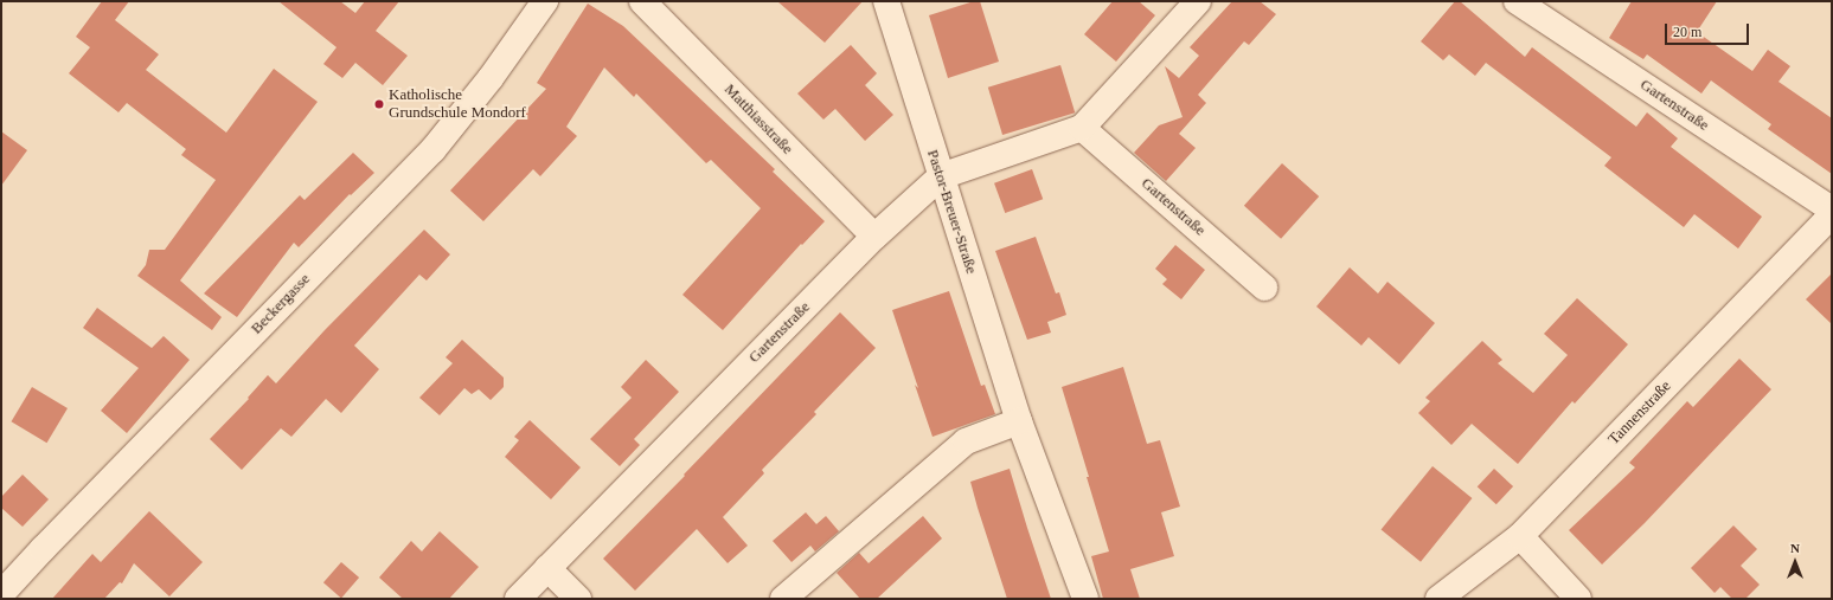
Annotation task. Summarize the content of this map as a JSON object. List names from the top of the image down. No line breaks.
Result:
{"streets":{"street":["Gartenstraße","Matthiasstraße","Pastor-Breuer-Straße","Beckergasse","Tannenstraße"]},"crossings":[["Gartenstraße","Matthiasstraße"],["Gartenstraße","Pastor-Breuer-Straße"]],"places":["Katholische Grundschule Mondorf"],"scale_bar":"20 m","north":"top"}
